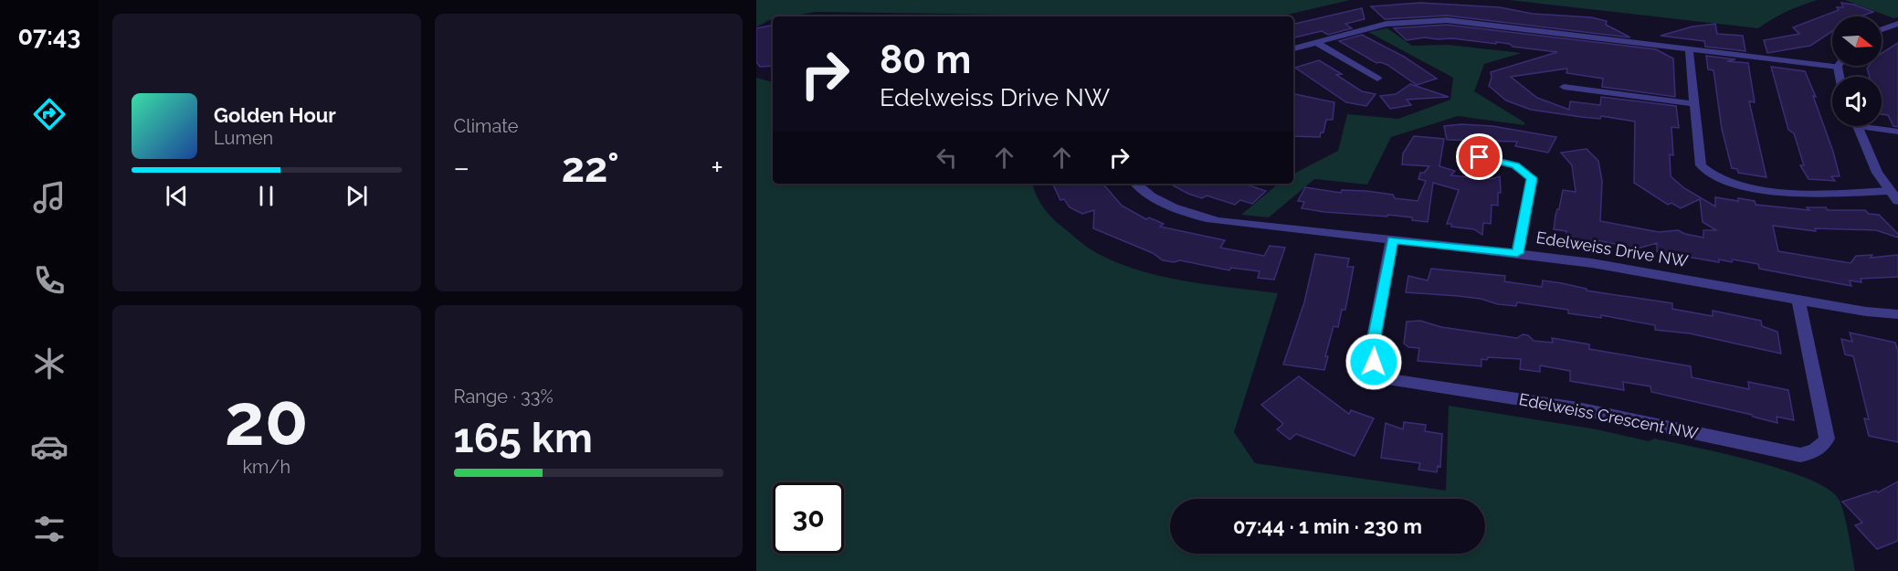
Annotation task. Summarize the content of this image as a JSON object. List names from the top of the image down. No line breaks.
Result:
{"streets":{"street":["Edelweiss Drive NW","Edelweiss Crescent NW"]},"crossings":[["Edelweiss Drive NW","Edelweiss Crescent NW"]],"north":"right","page":{"tabs":"07:43","tile":["Climate",["20","km/h"],["Range · 33%","165 km"]],"turn":["80 m","Edelweiss Drive NW"],"song":["Golden Hour","Lumen"],"heat":["−","22°","+"],"limit":"30","trip":"07:44 · 1 min · 230 m"}}
